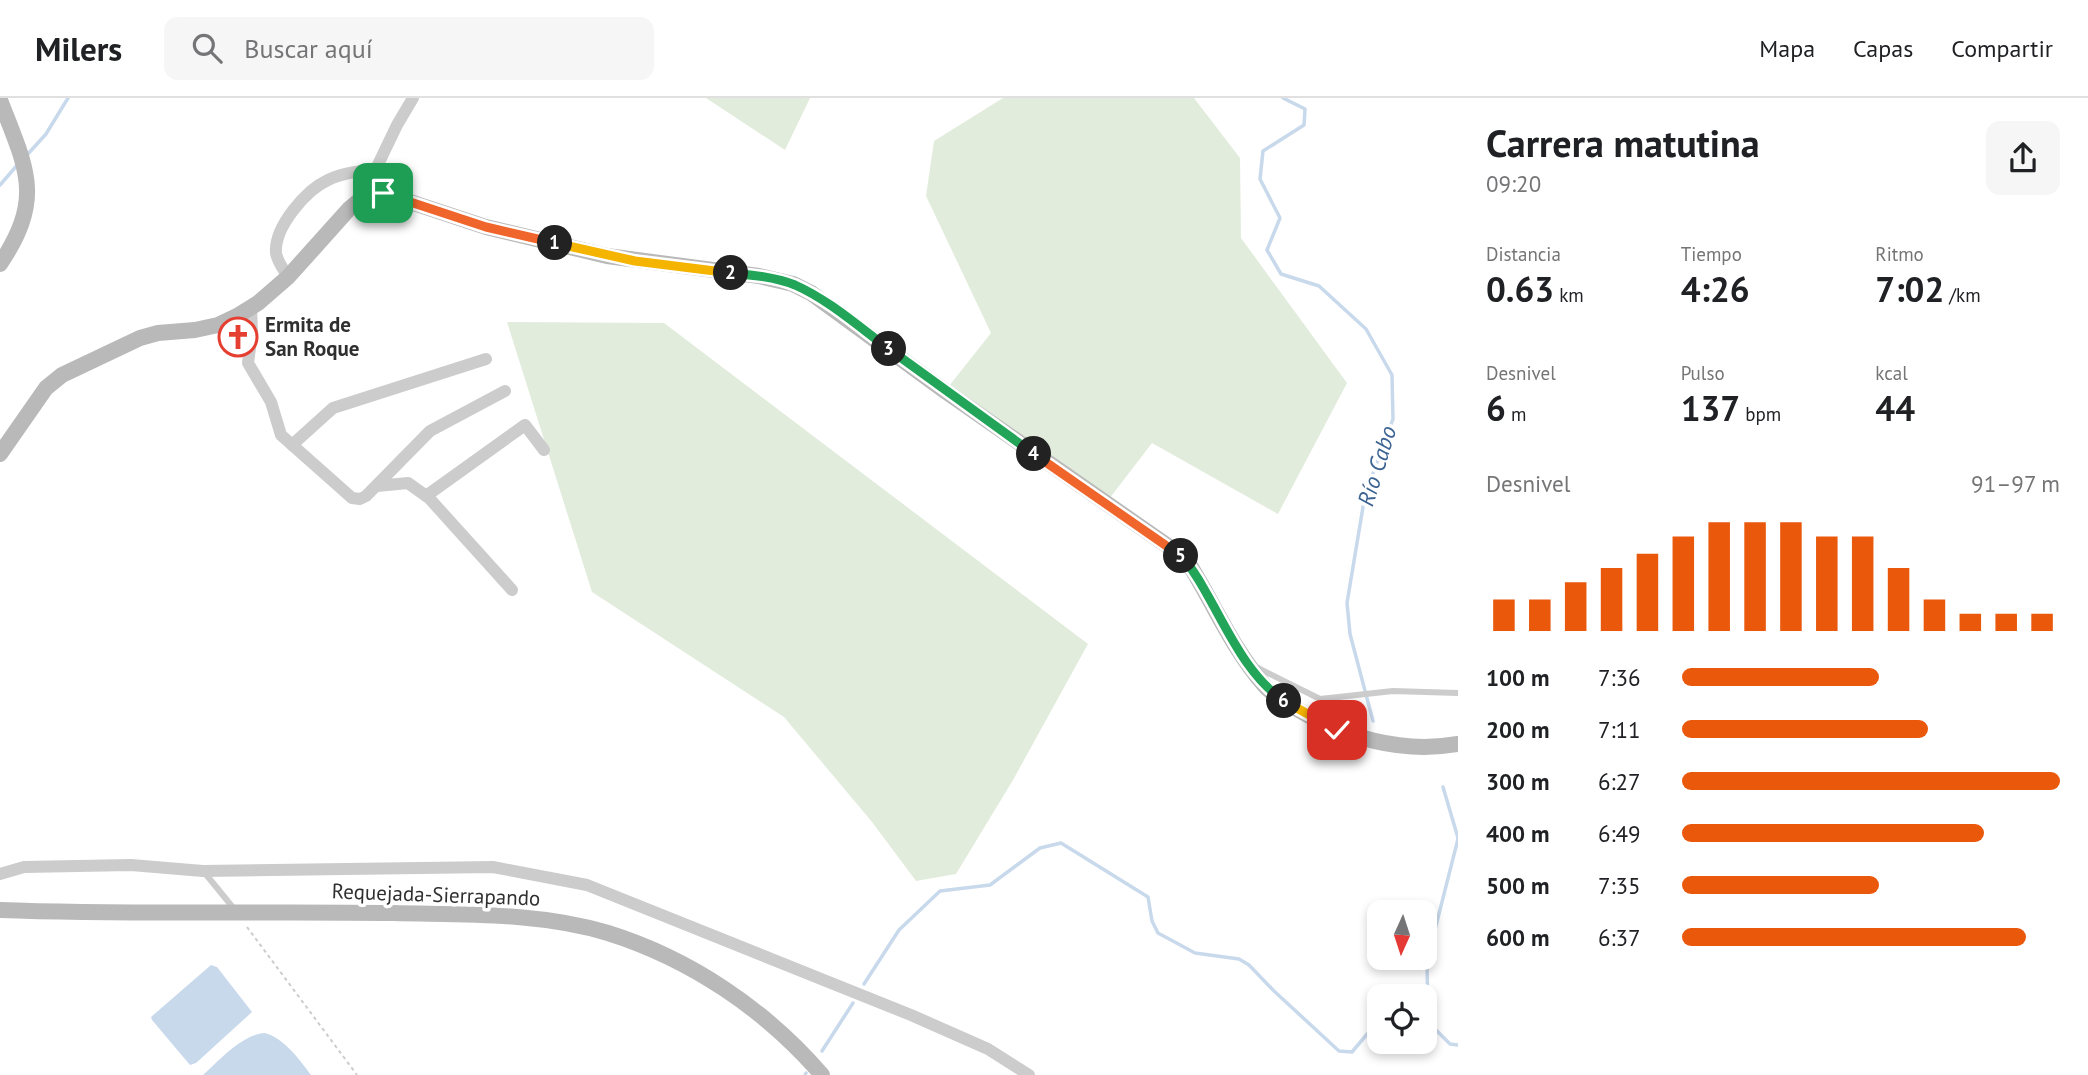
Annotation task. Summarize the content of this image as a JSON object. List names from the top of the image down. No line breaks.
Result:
{"streets":{"street":["Requejada-Sierrapando"]},"water":["Río Cabo"],"places":{"church":["Ermita de San Roque"]},"north":"bottom","page":{"header":"Milers","search":"Buscar aquí","nav":["Mapa","Capas","Compartir"],"heading":["Carrera matutina","09:20"],"stats":[["Distancia","0.63 km"],["Tiempo","4:26"],["Ritmo","7:02 /km"],["Desnivel","6 m"],["Pulso","137 bpm"],["kcal","44"]],"pins":["1","2","3","4","5","6"],"chart":["Desnivel","91–97 m"],"list":[{"name":"100 m","note":"7:36"},{"name":"200 m","note":"7:11"},{"name":"300 m","note":"6:27"},{"name":"400 m","note":"6:49"},{"name":"500 m","note":"7:35"},{"name":"600 m","note":"6:37"}]}}
